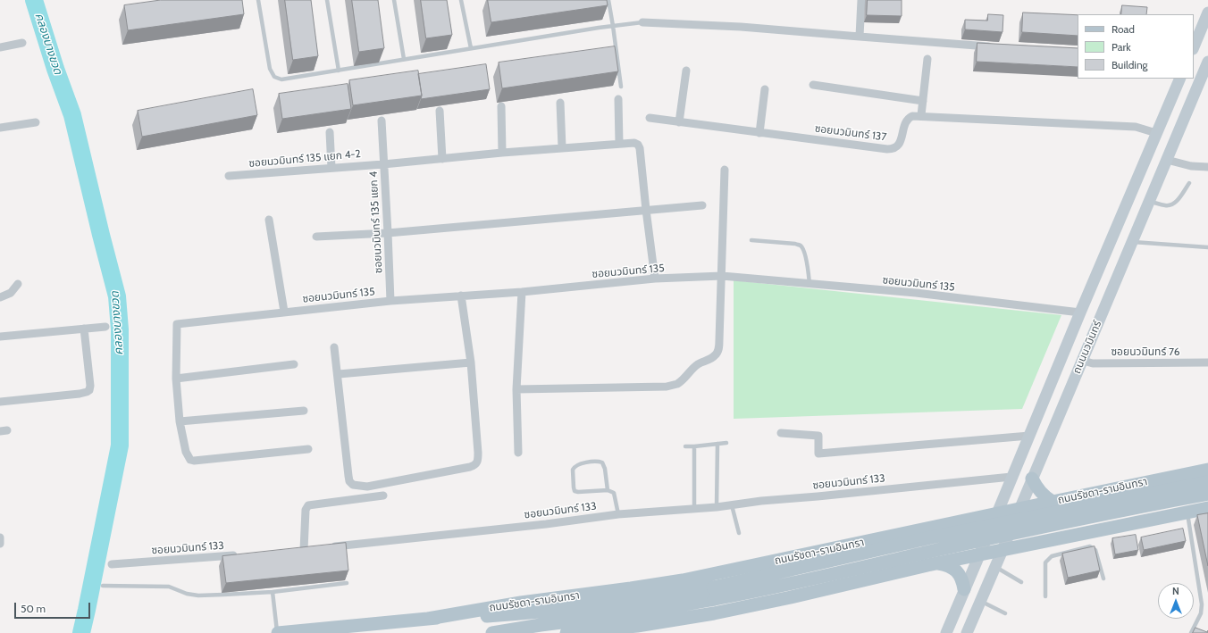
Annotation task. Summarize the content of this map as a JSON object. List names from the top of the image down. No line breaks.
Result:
{"streets":{"main road":["ถนนนวมินทร์","ถนนรัชดา-รามอินทรา"],"street":["ซอยนวมินทร์ 137","ซอยนวมินทร์ 135 แยก 4-2","ซอยนวมินทร์ 135 แยก 4","ซอยนวมินทร์ 135","ซอยนวมินทร์ 76","ซอยนวมินทร์ 133"]},"crossings":[["ซอยนวมินทร์ 137","ถนนนวมินทร์"],["ซอยนวมินทร์ 135 แยก 4-2","ซอยนวมินทร์ 135 แยก 4"],["ซอยนวมินทร์ 135 แยก 4-2","ซอยนวมินทร์ 135"],["ซอยนวมินทร์ 135 แยก 4","ซอยนวมินทร์ 135"],["ซอยนวมินทร์ 135","ถนนนวมินทร์"],["ถนนนวมินทร์","ซอยนวมินทร์ 76"],["ถนนนวมินทร์","ซอยนวมินทร์ 133"],["ถนนนวมินทร์","ถนนรัชดา-รามอินทรา"]],"water":["คลองบางขวด"],"legend":["Road","Park","Building"],"scale_bar":"50 m","north":"top"}
